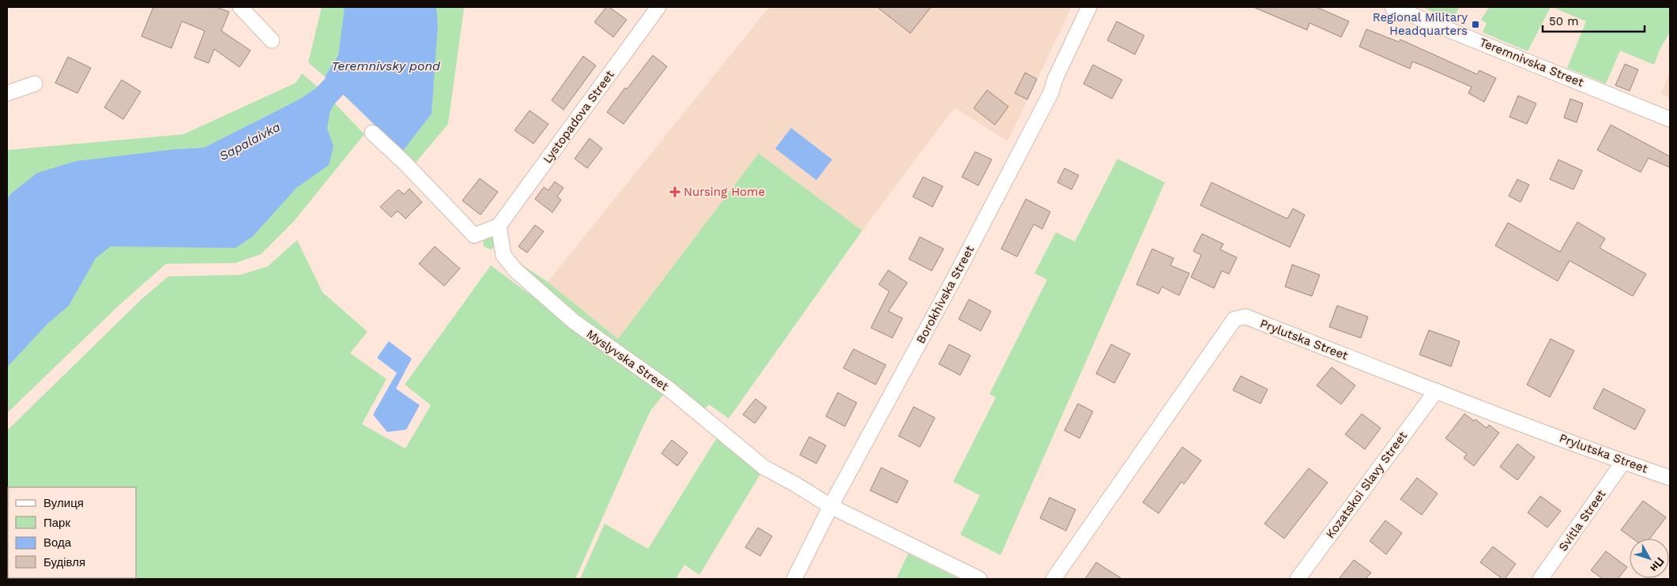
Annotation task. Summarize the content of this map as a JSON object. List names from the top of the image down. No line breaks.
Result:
{"streets":{"street":["Teremnivska Street","Lystopadova Street","Borokhivska Street","Prylutska Street","Myslyvska Street","Kozatskoi Slavy Street","Svitla Street"]},"crossings":[["Lystopadova Street","Myslyvska Street"],["Borokhivska Street","Myslyvska Street"],["Prylutska Street","Kozatskoi Slavy Street"],["Prylutska Street","Svitla Street"]],"water":["Teremnivsky pond","Sapalaivka"],"places":{"transit":["Regional Military Headquarters"],"health":["Nursing Home"]},"legend":["Вулиця","Парк","Вода","Будівля"],"scale_bar":"50 m","north":"bottom right"}
